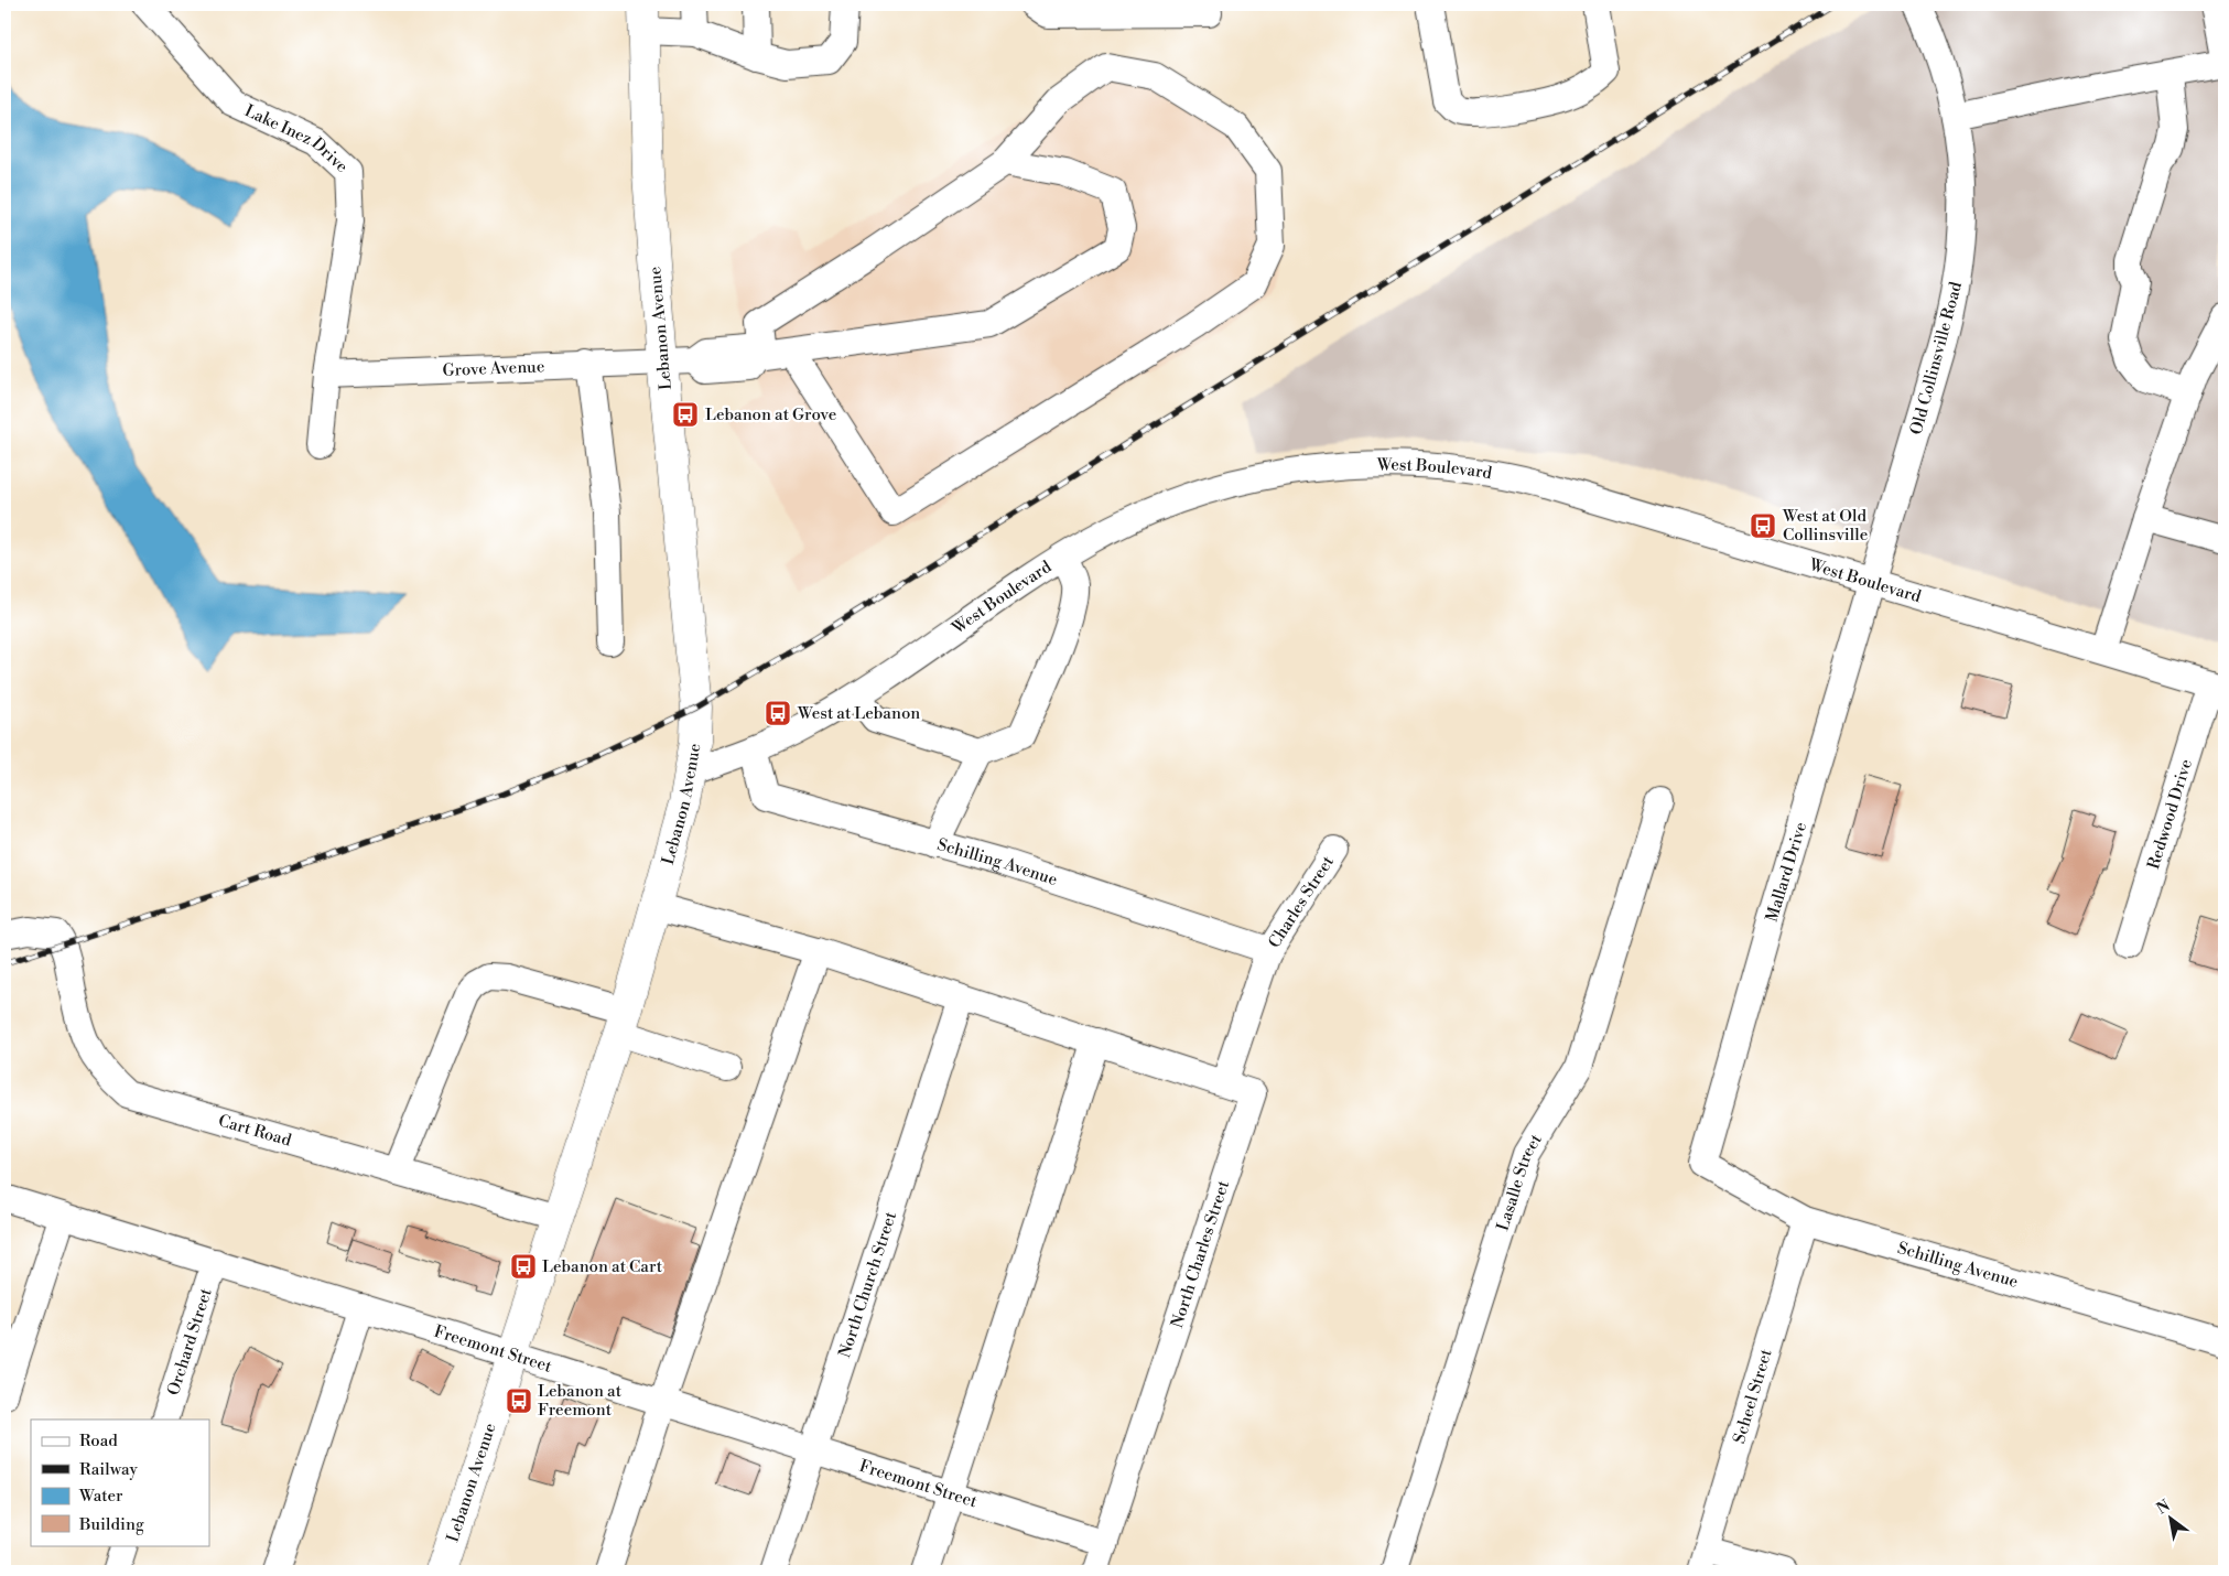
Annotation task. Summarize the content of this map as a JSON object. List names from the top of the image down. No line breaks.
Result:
{"streets":{"main road":["Lebanon Avenue"],"street":["Lake Inez Drive","Old Collinsville Road","Grove Avenue","West Boulevard","Redwood Drive","Schilling Avenue","Mallard Drive","Charles Street","Cart Road","Lasalle Street","North Charles Street","North Church Street","Orchard Street","Freemont Street","Scheel Street"]},"crossings":[["Lake Inez Drive","Grove Avenue"],["Lebanon Avenue","Grove Avenue"],["Lebanon Avenue","West Boulevard"],["Lebanon Avenue","Cart Road"],["Lebanon Avenue","Freemont Street"],["Old Collinsville Road","West Boulevard"],["Old Collinsville Road","Mallard Drive"],["West Boulevard","Redwood Drive"],["West Boulevard","Schilling Avenue"],["West Boulevard","Mallard Drive"],["Schilling Avenue","Mallard Drive"],["Schilling Avenue","Charles Street"],["Schilling Avenue","Scheel Street"],["North Charles Street","Freemont Street"],["North Church Street","Freemont Street"],["Orchard Street","Freemont Street"]],"places":{"bus stop":["Lebanon at Grove","West at Old Collinsville","West at Lebanon","Lebanon at Cart","Lebanon at Freemont"]},"legend":["Road","Railway","Water","Building"],"north":"top left"}
